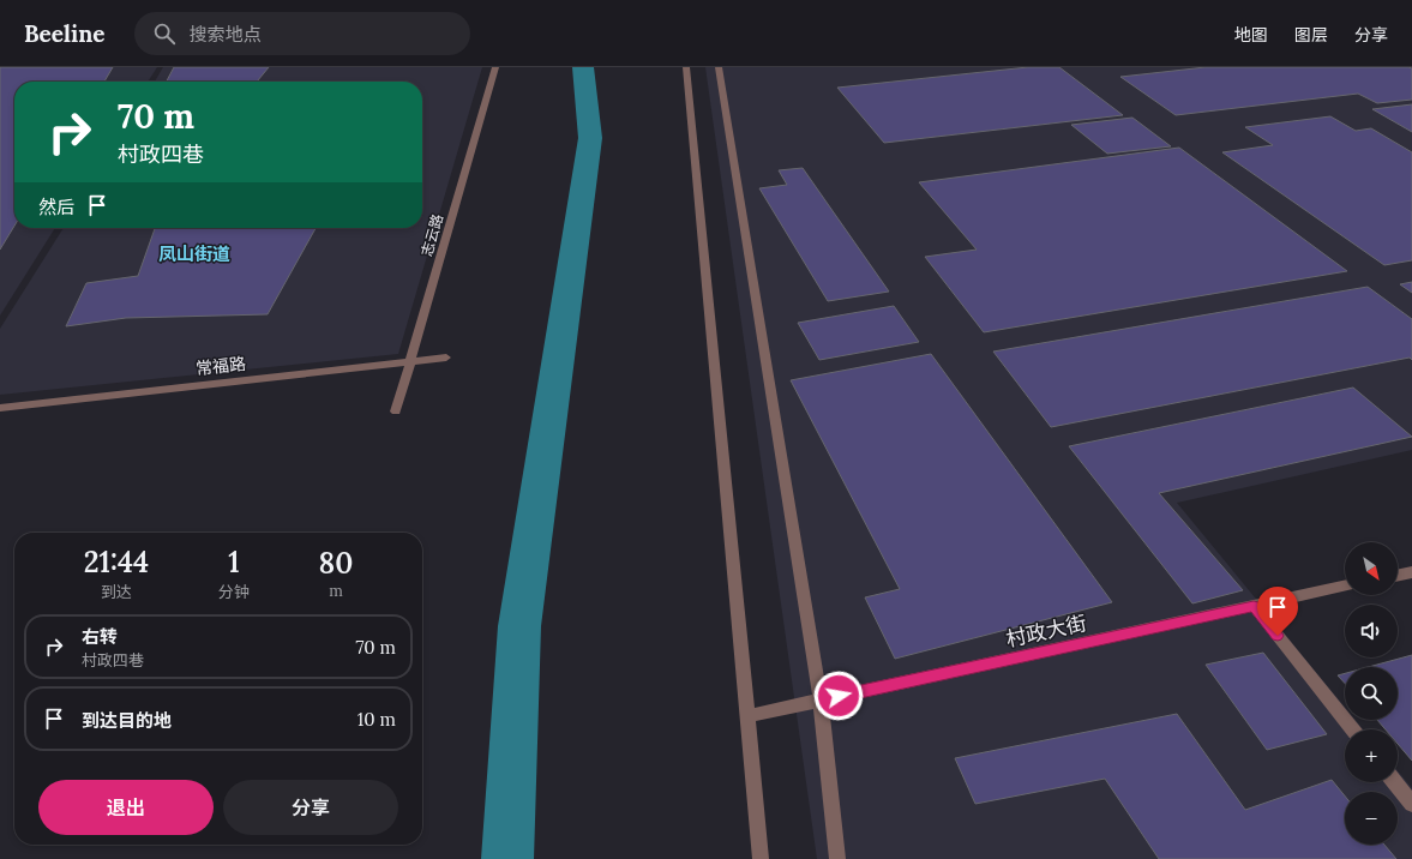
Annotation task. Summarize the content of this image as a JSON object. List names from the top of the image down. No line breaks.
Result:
{"streets":{"street":["志云路","常福路","村政大街"]},"crossings":[["志云路","常福路"]],"districts":["凤山街道"],"north":"bottom right","page":{"header":"Beeline","search":"搜索地点","nav":["地图","图层","分享"],"turn":["70 m","村政四巷"],"then":"然后","eta":["21:44","到达","1","分钟","80","m"],"map_buttons":["+","−"],"list":[{"name":"右转","note":"村政四巷","value":"70 m"},{"name":"到达目的地","value":"10 m"}],"buttons":["退出","分享"]}}
